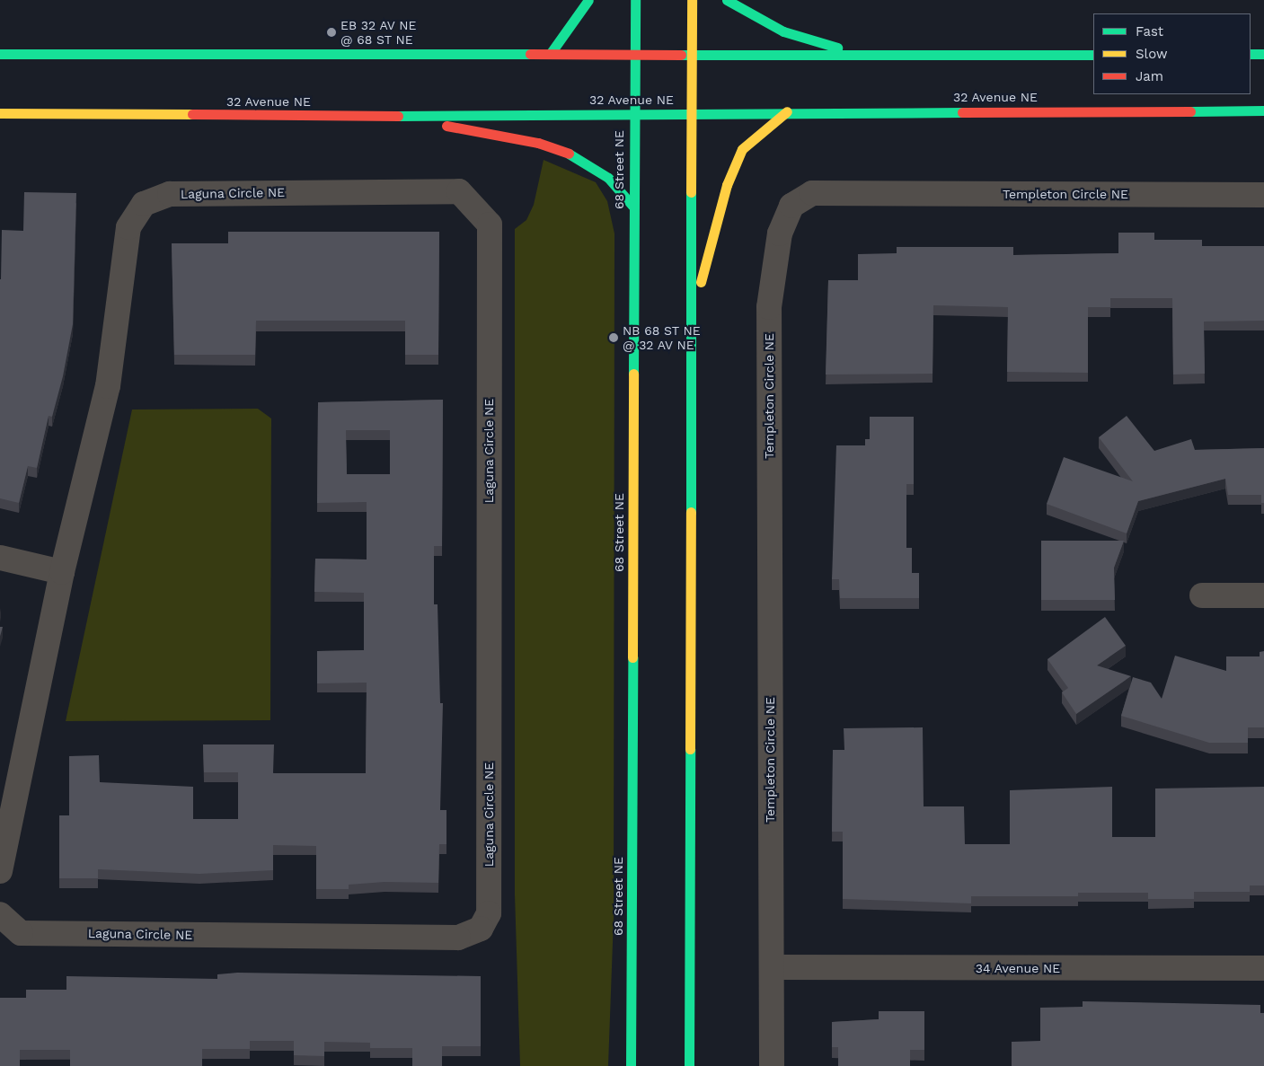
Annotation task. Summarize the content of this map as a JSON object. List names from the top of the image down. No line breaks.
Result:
{"streets":{"main road":["32 Avenue NE","68 Street NE"],"street":["Laguna Circle NE","Templeton Circle NE","34 Avenue NE"]},"crossings":[["32 Avenue NE","68 Street NE"],["Templeton Circle NE","34 Avenue NE"]],"places":["EB 32 AV NE @ 68 ST NE","NB 68 ST NE @ 32 AV NE"],"legend":["Fast","Slow","Jam"]}
